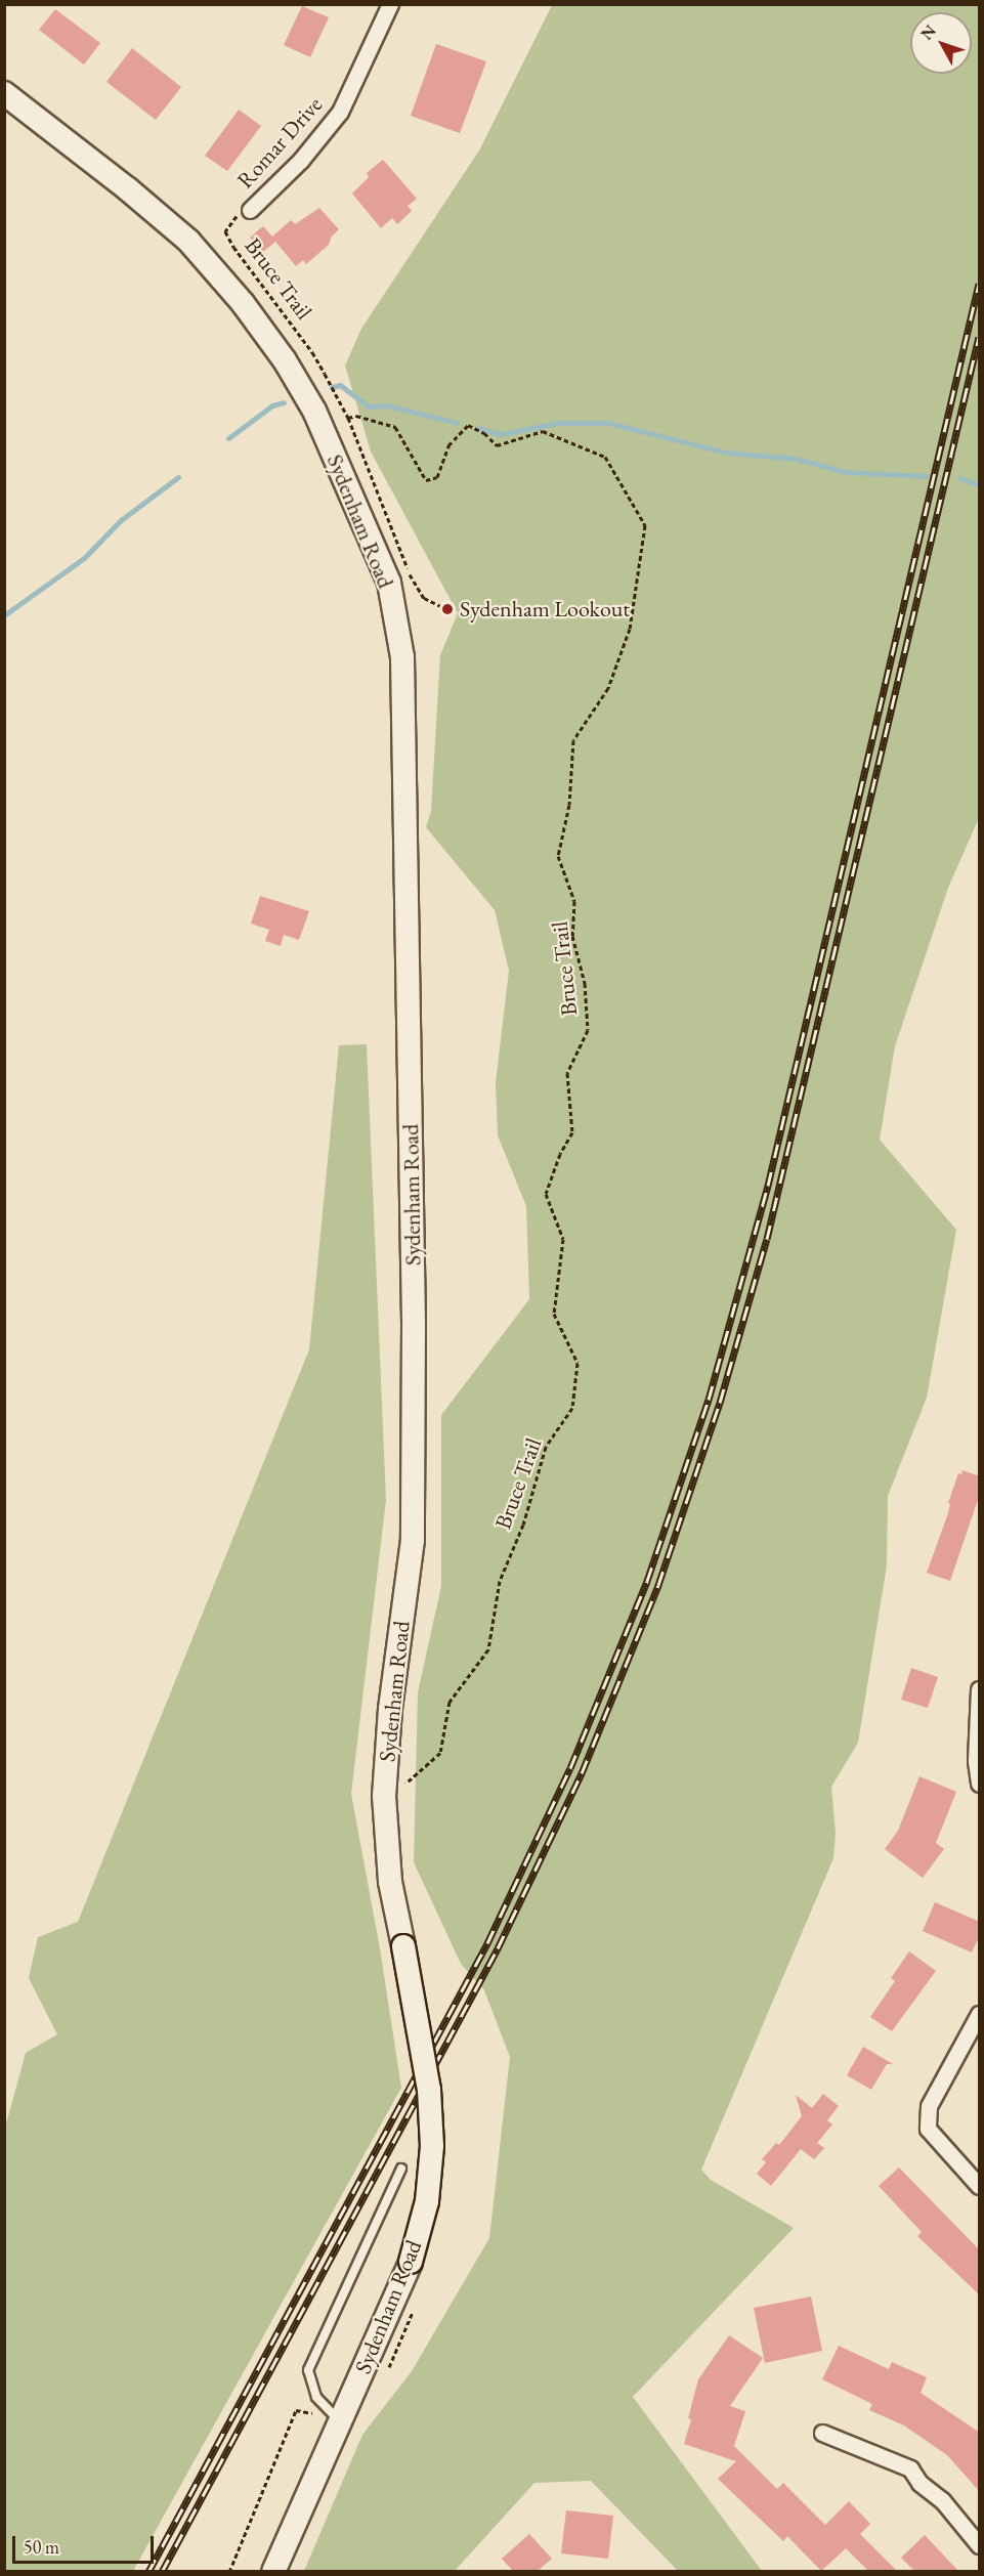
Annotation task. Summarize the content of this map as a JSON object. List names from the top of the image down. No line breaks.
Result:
{"streets":{"main road":["Sydenham Road"],"street":["Romar Drive"],"path":["Bruce Trail"]},"crossings":[["Romar Drive","Bruce Trail"]],"places":["Sydenham Lookout"],"scale_bar":"50 m","north":"top left"}
